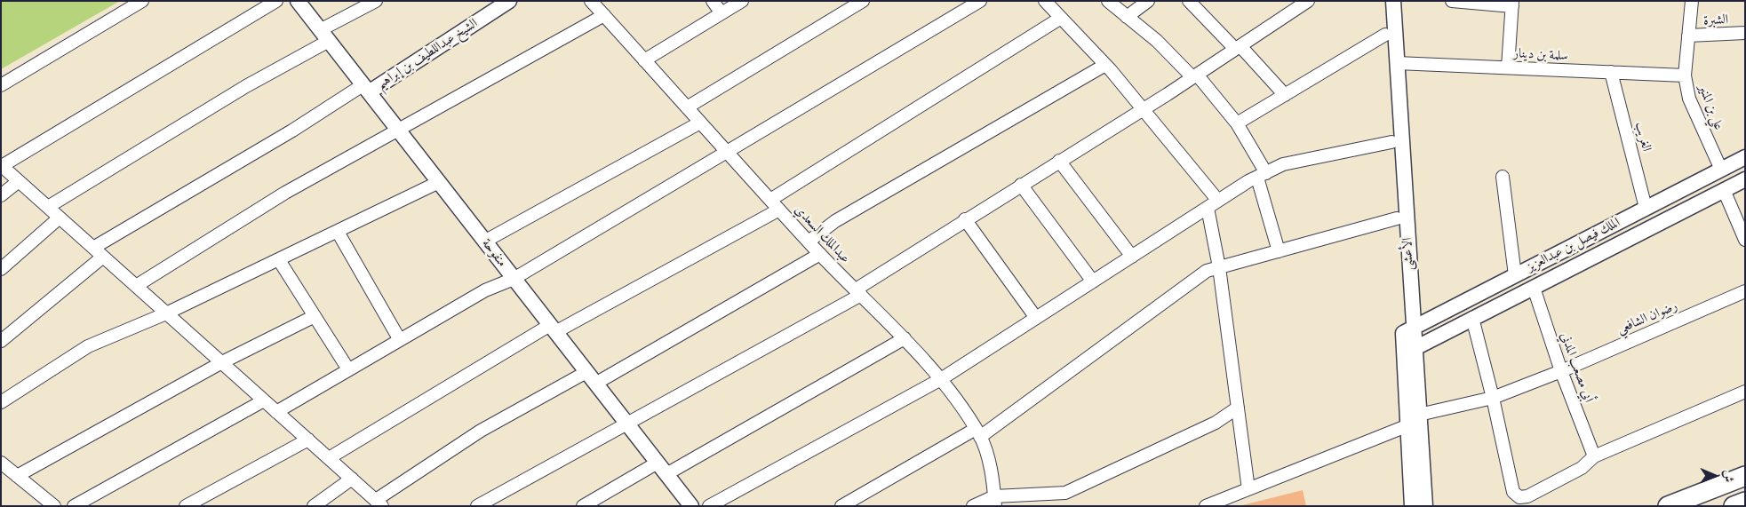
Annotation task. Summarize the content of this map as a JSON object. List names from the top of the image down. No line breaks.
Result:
{"streets":{"street":["الشبرة","الشيخ عبداللطيف بن إبراهيم","سلمة بن دينار","علي بن المنير","الغريب","عبدالملك السعدي","الملك فيصل بن عبدالعزيز","منفوحة","الأعشى","رضوان الشافعي","أبي مصعب المدني"]},"crossings":[["الشبرة","علي بن المنير"],["الشيخ عبداللطيف بن إبراهيم","منفوحة"],["سلمة بن دينار","علي بن المنير"],["سلمة بن دينار","الغريب"],["سلمة بن دينار","الأعشى"],["علي بن المنير","الملك فيصل بن عبدالعزيز"],["الغريب","الملك فيصل بن عبدالعزيز"],["الملك فيصل بن عبدالعزيز","الأعشى"],["الملك فيصل بن عبدالعزيز","أبي مصعب المدني"],["الأعشى","رضوان الشافعي"],["رضوان الشافعي","أبي مصعب المدني"]],"north":"right"}
